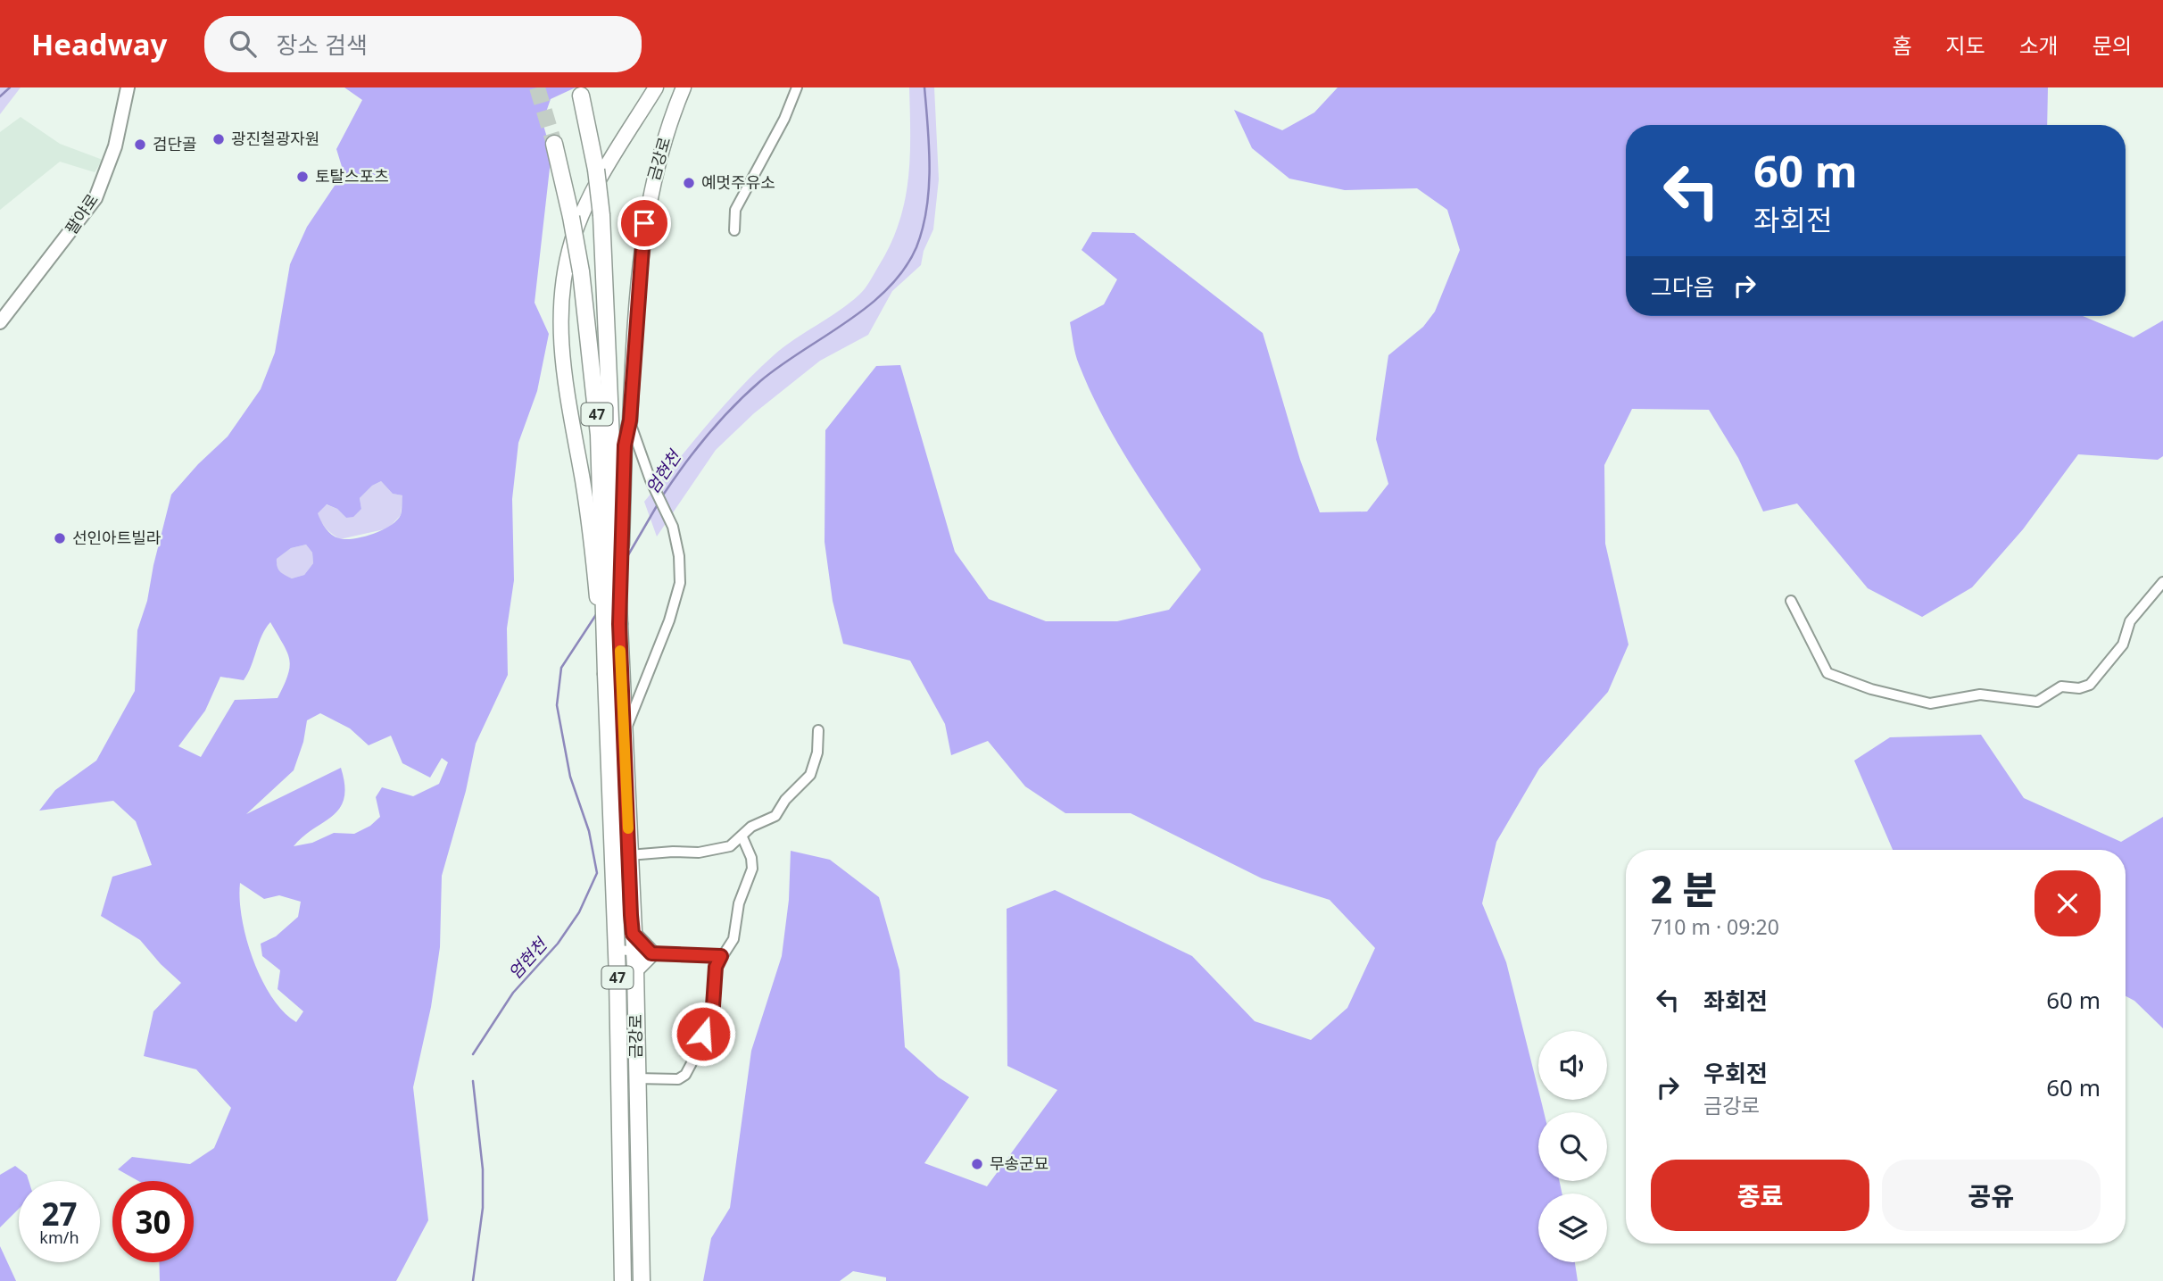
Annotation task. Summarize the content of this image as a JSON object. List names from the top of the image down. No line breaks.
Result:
{"streets":{"main road":["금강로","47"],"street":["팔야로"]},"crossings":[["금강로","47"]],"water":["엄현천"],"places":["광진철광자원","검단골","토탈스포츠","예멋주유소","선인아트빌라","무송군묘"],"page":{"header":"Headway","search":"장소 검색","nav":["홈","지도","소개","문의"],"turn":["60 m","좌회전"],"then":"그다음","heading":["2 분","710 m · 09:20"],"list":[{"name":"좌회전","value":"60 m"},{"name":"우회전","note":"금강로","value":"60 m"}],"buttons":["종료","공유"],"speed":"27 km/h","limit":"30"}}
